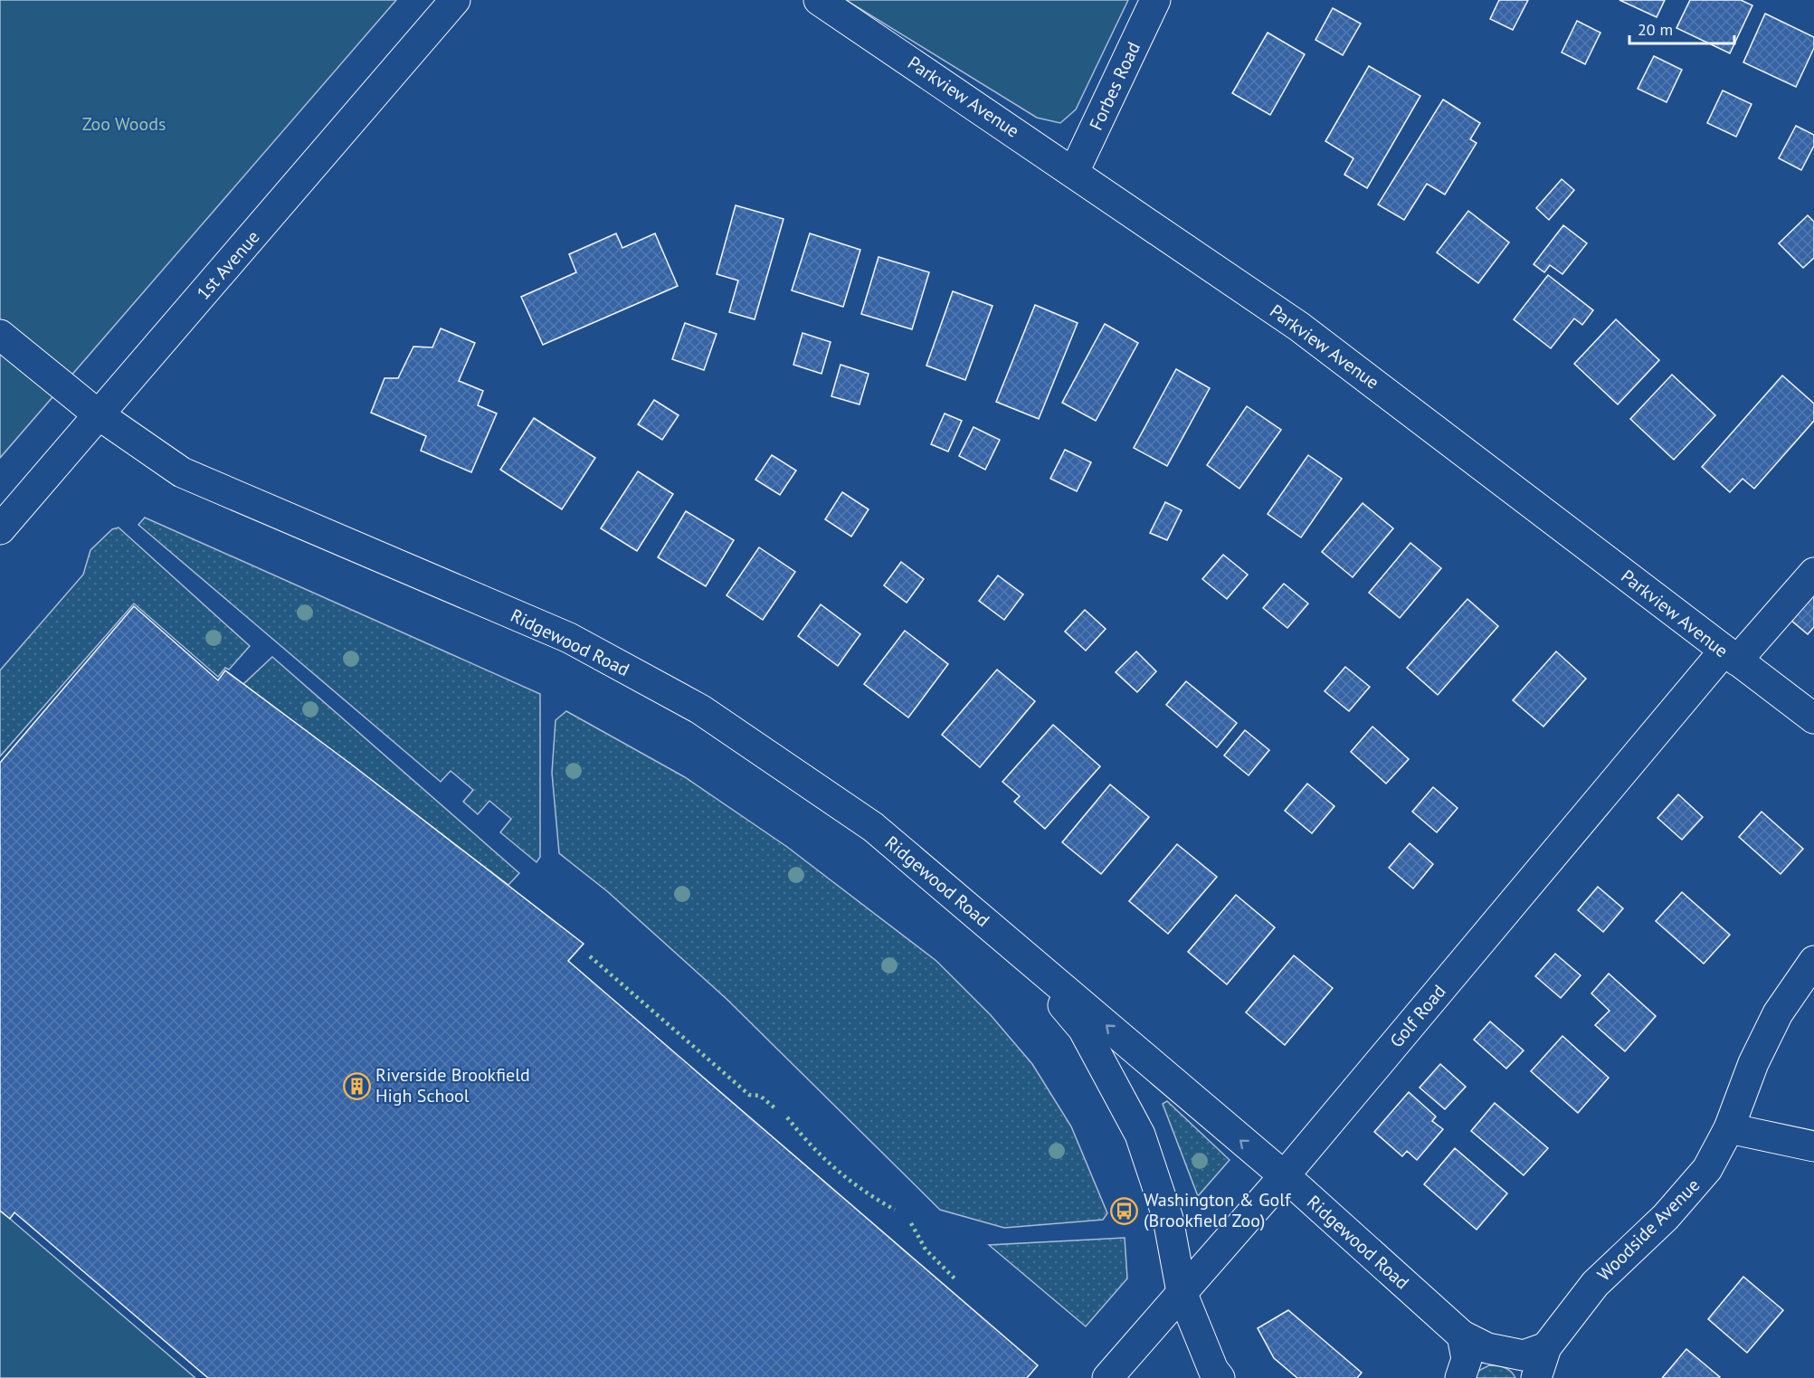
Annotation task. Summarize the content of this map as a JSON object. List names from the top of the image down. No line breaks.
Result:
{"streets":{"street":["Forbes Road","Parkview Avenue","1st Avenue","Ridgewood Road","Golf Road","Woodside Avenue"]},"crossings":[["Forbes Road","Parkview Avenue"],["Parkview Avenue","Golf Road"],["1st Avenue","Ridgewood Road"],["Ridgewood Road","Golf Road"],["Ridgewood Road","Woodside Avenue"]],"parks":["Zoo Woods"],"places":{"building":["Riverside Brookfield High School"],"bus stop":["Washington & Golf (Brookfield Zoo)"]},"scale_bar":"20 m"}
